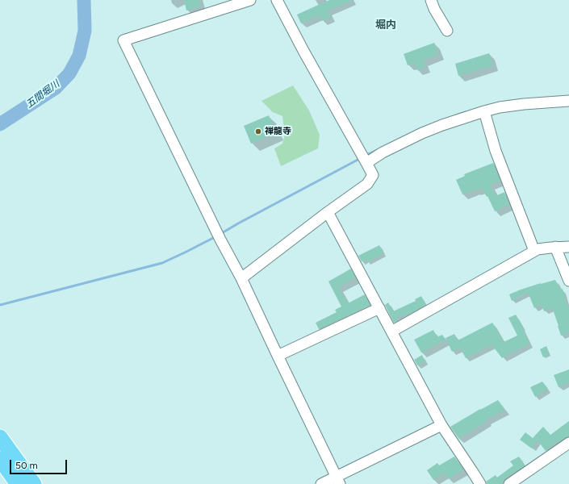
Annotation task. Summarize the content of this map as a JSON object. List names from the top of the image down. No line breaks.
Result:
{"districts":["堀内"],"water":["五間堀川"],"places":["禅龍寺"],"scale_bar":"50 m"}
